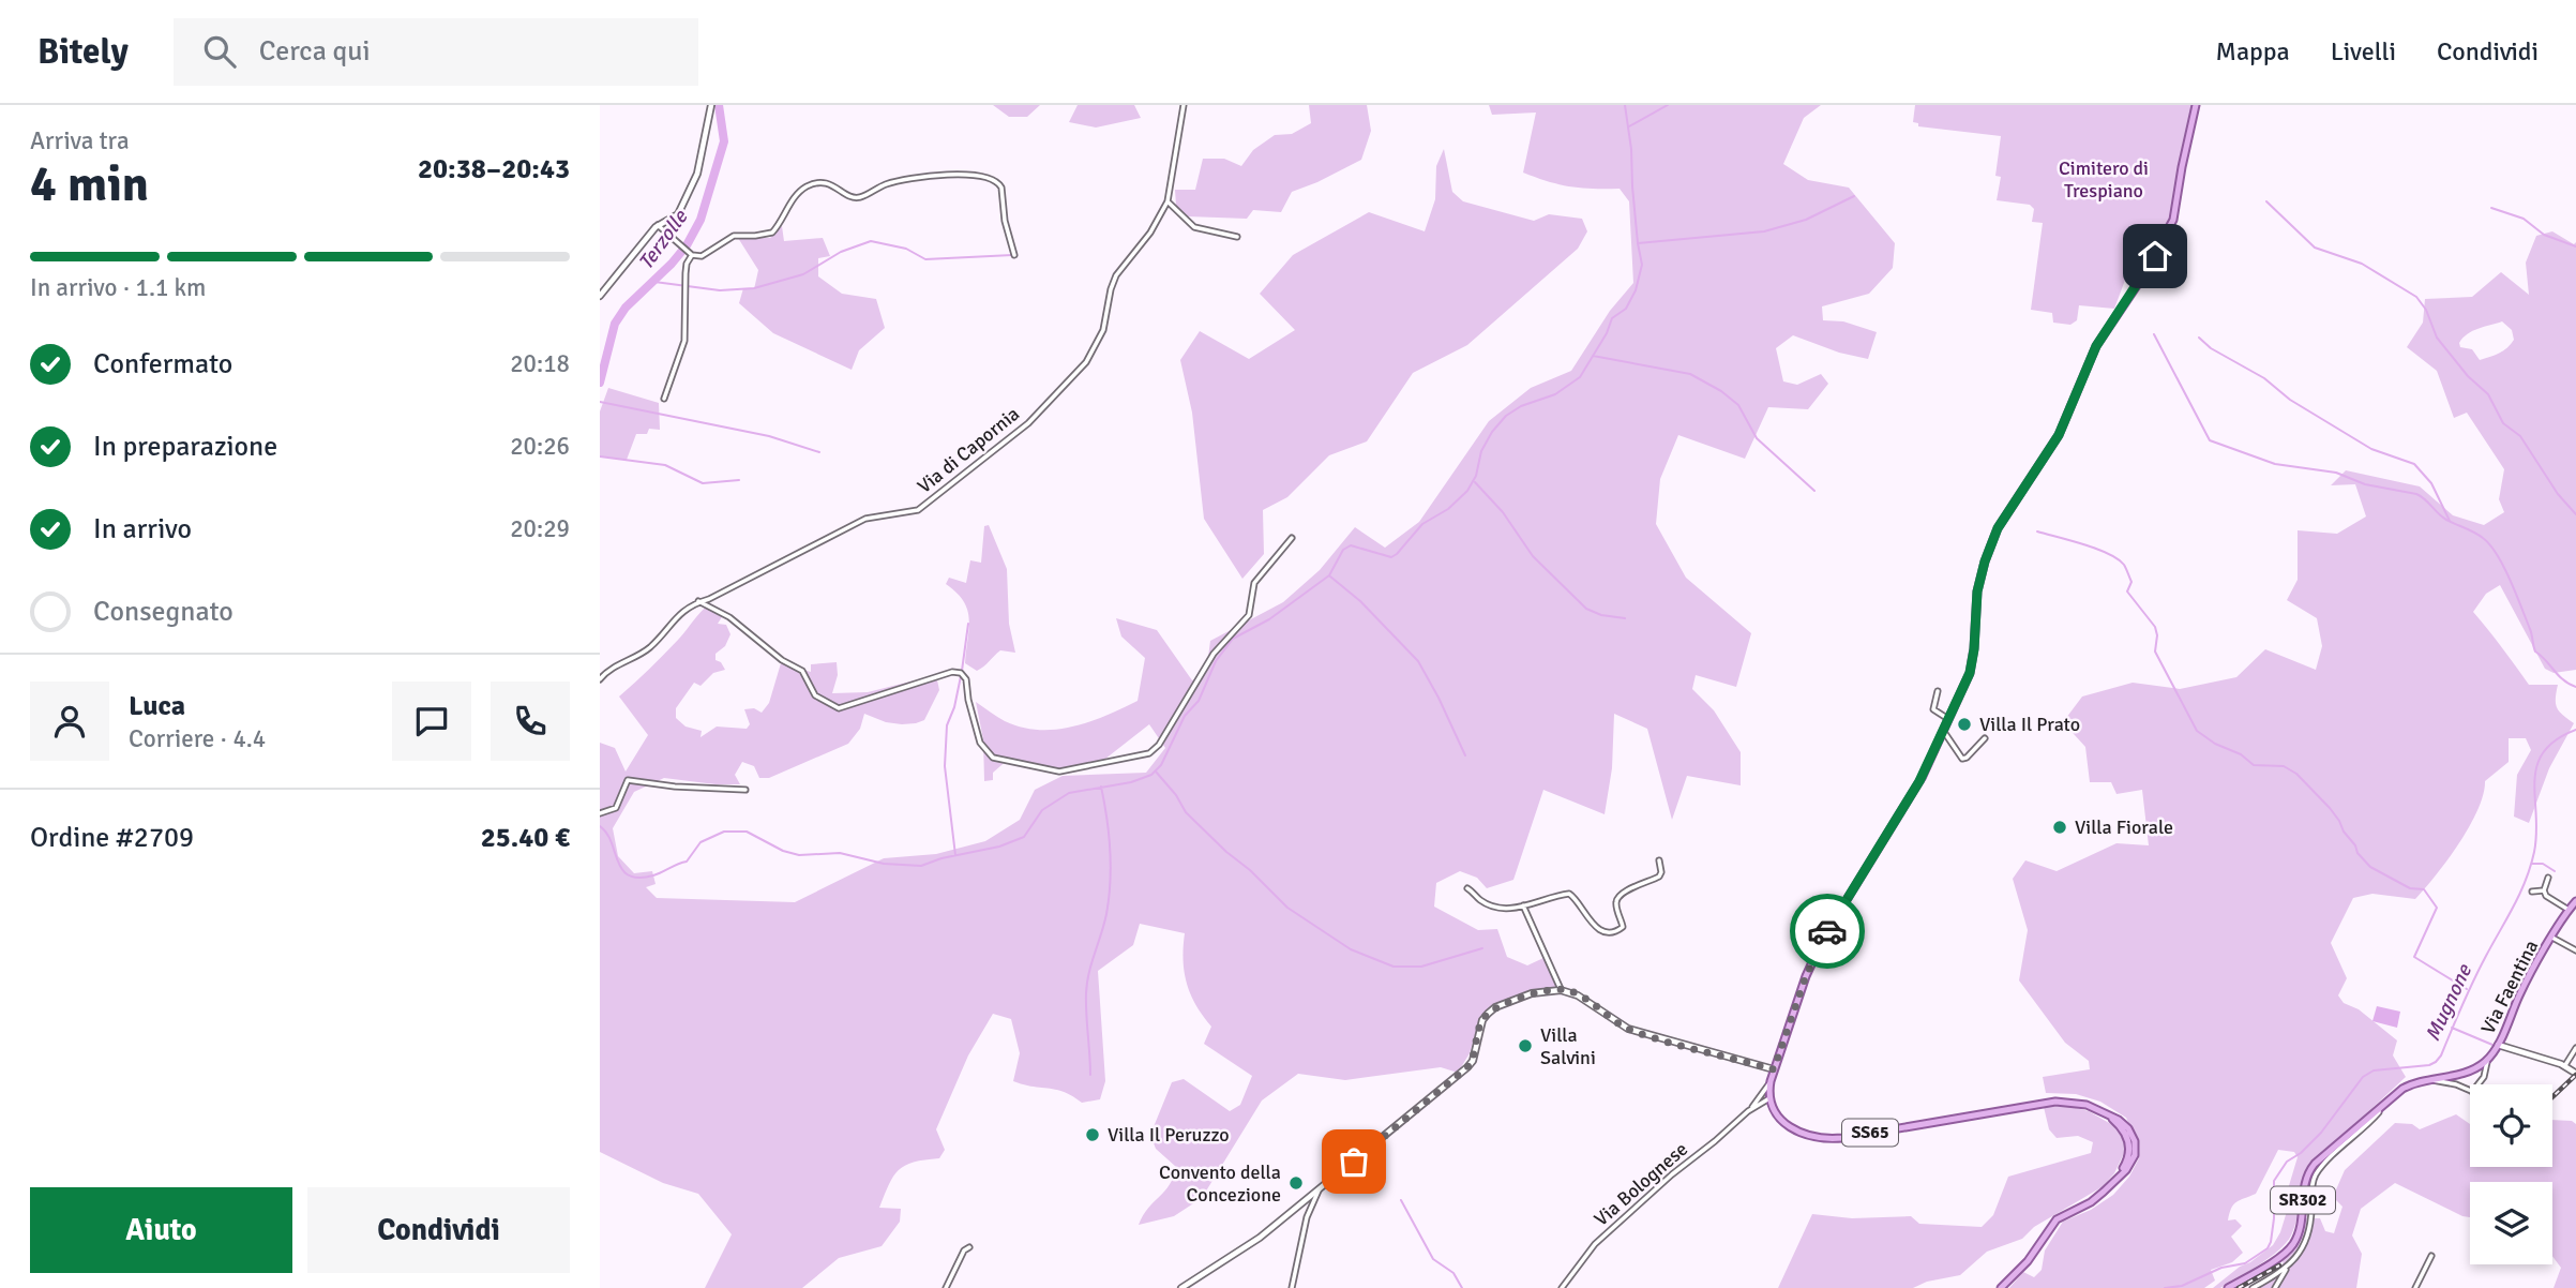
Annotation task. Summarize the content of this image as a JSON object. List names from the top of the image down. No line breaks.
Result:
{"streets":{"main road":["Via Faentina","SS65","SR302"],"street":["Via di Capornia","Via Bolognese"]},"crossings":[["SS65","Via Bolognese"]],"water":["Terzolle","Mugnone"],"parks":["Cimitero di Trespiano"],"places":["Villa Il Prato","Villa Fiorale","Villa Salvini","Villa Il Peruzzo","Convento della Concezione"],"page":{"header":"Bitely","search":"Cerca qui","nav":["Mappa","Livelli","Condividi"],"heading":["4 min","Arriva tra","20:38–20:43"],"panel":["Luca","Corriere · 4.4","Ordine #2709","25.40 €"],"bar":"In arrivo · 1.1 km","list":[["Confermato","20:18"],["In preparazione","20:26"],["In arrivo","20:29"],"Consegnato"],"buttons":["Aiuto","Condividi"]}}
